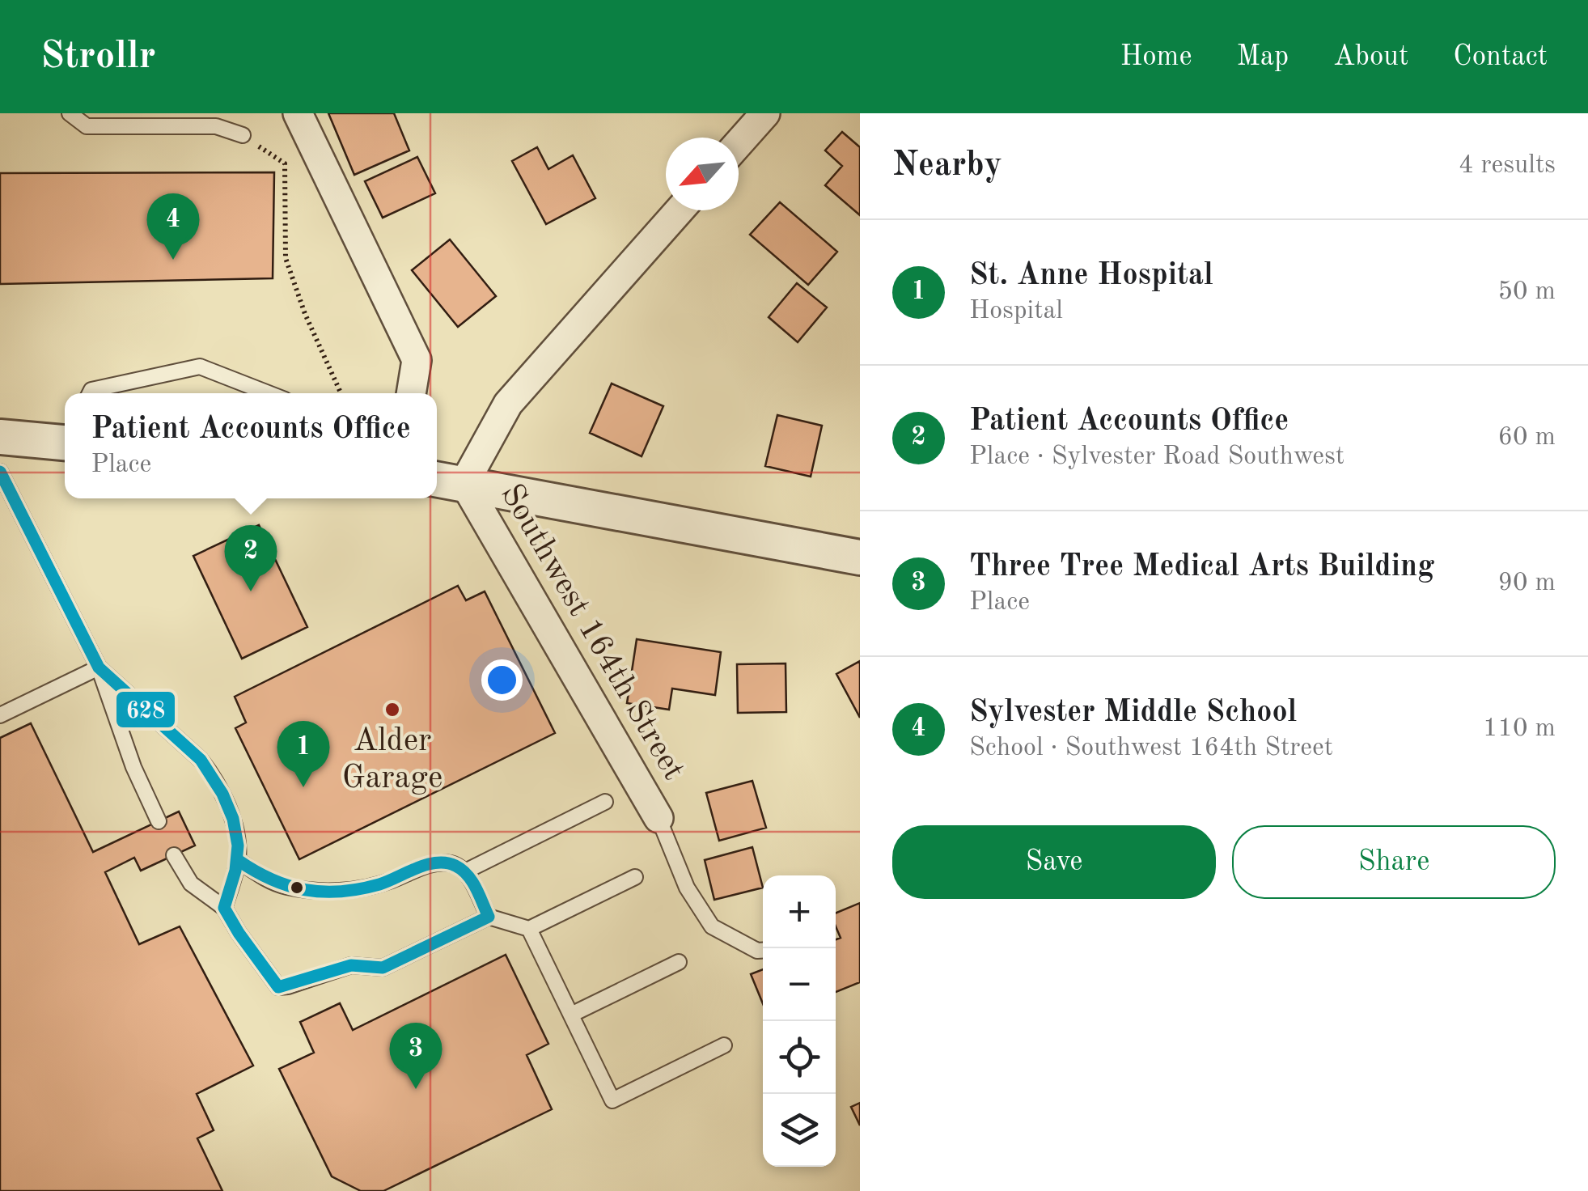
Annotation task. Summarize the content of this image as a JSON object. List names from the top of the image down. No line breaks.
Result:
{"streets":{"street":["Southwest 164th Street"]},"places":["Alder Garage"],"lines":["transit line 628"],"north":"bottom left","page":{"header":"Strollr","nav":["Home","Map","About","Contact"],"heading":["Nearby","4 results"],"pins":["4","2","1","3"],"list":[{"mark":"1","name":"St. Anne Hospital","note":"Hospital","value":"50 m"},{"mark":"2","name":"Patient Accounts Office","note":"Place · Sylvester Road Southwest","value":"60 m"},{"mark":"3","name":"Three Tree Medical Arts Building","note":"Place","value":"90 m"},{"mark":"4","name":"Sylvester Middle School","note":"School · Southwest 164th Street","value":"110 m"}],"popup":["Patient Accounts Office","Place"],"buttons":["Save","Share"],"map_buttons":["+","−"]}}
